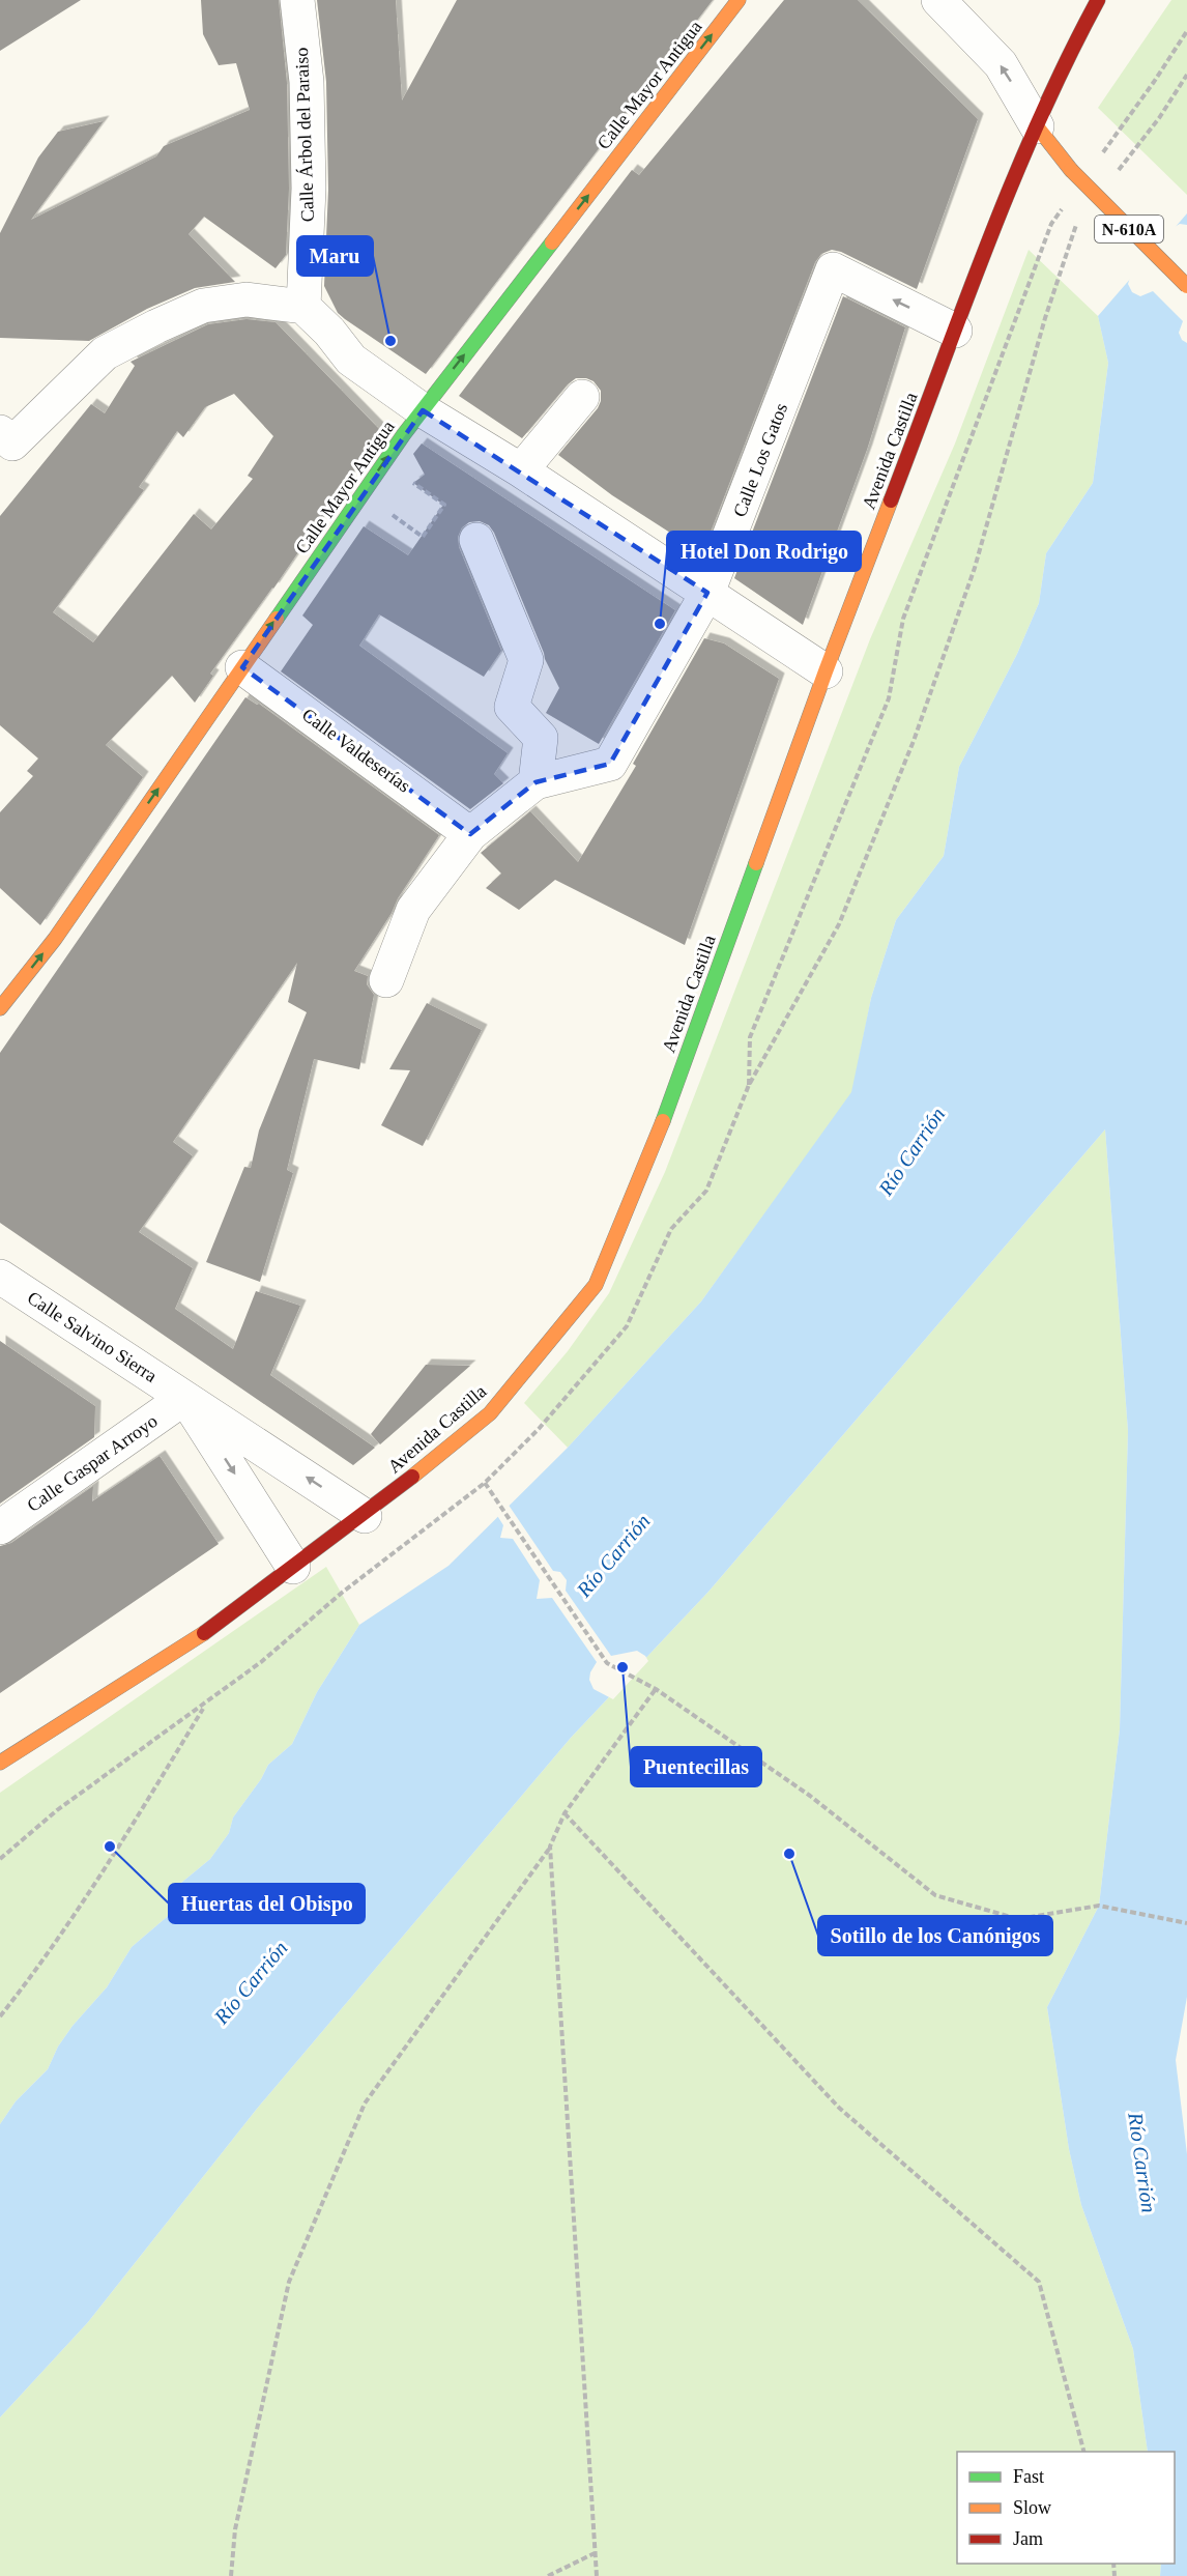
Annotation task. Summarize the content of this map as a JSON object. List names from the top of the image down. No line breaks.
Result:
{"streets":{"main road":["Calle Mayor Antigua","N-610A","Avenida Castilla"],"street":["Calle Árbol del Paraiso","Calle Los Gatos","Calle Valdeserías","Calle Salvino Sierra","Calle Gaspar Arroyo"]},"crossings":[["Calle Mayor Antigua","Calle Valdeserías"],["N-610A","Avenida Castilla"],["Avenida Castilla","Calle Los Gatos"],["Avenida Castilla","Calle Salvino Sierra"],["Calle Salvino Sierra","Calle Gaspar Arroyo"]],"one_way":["Calle Mayor Antigua"],"water":["Río Carrión"],"places":["Maru","Hotel Don Rodrigo","Puentecillas","Huertas del Obispo","Sotillo de los Canónigos"],"legend":["Fast","Slow","Jam"]}
